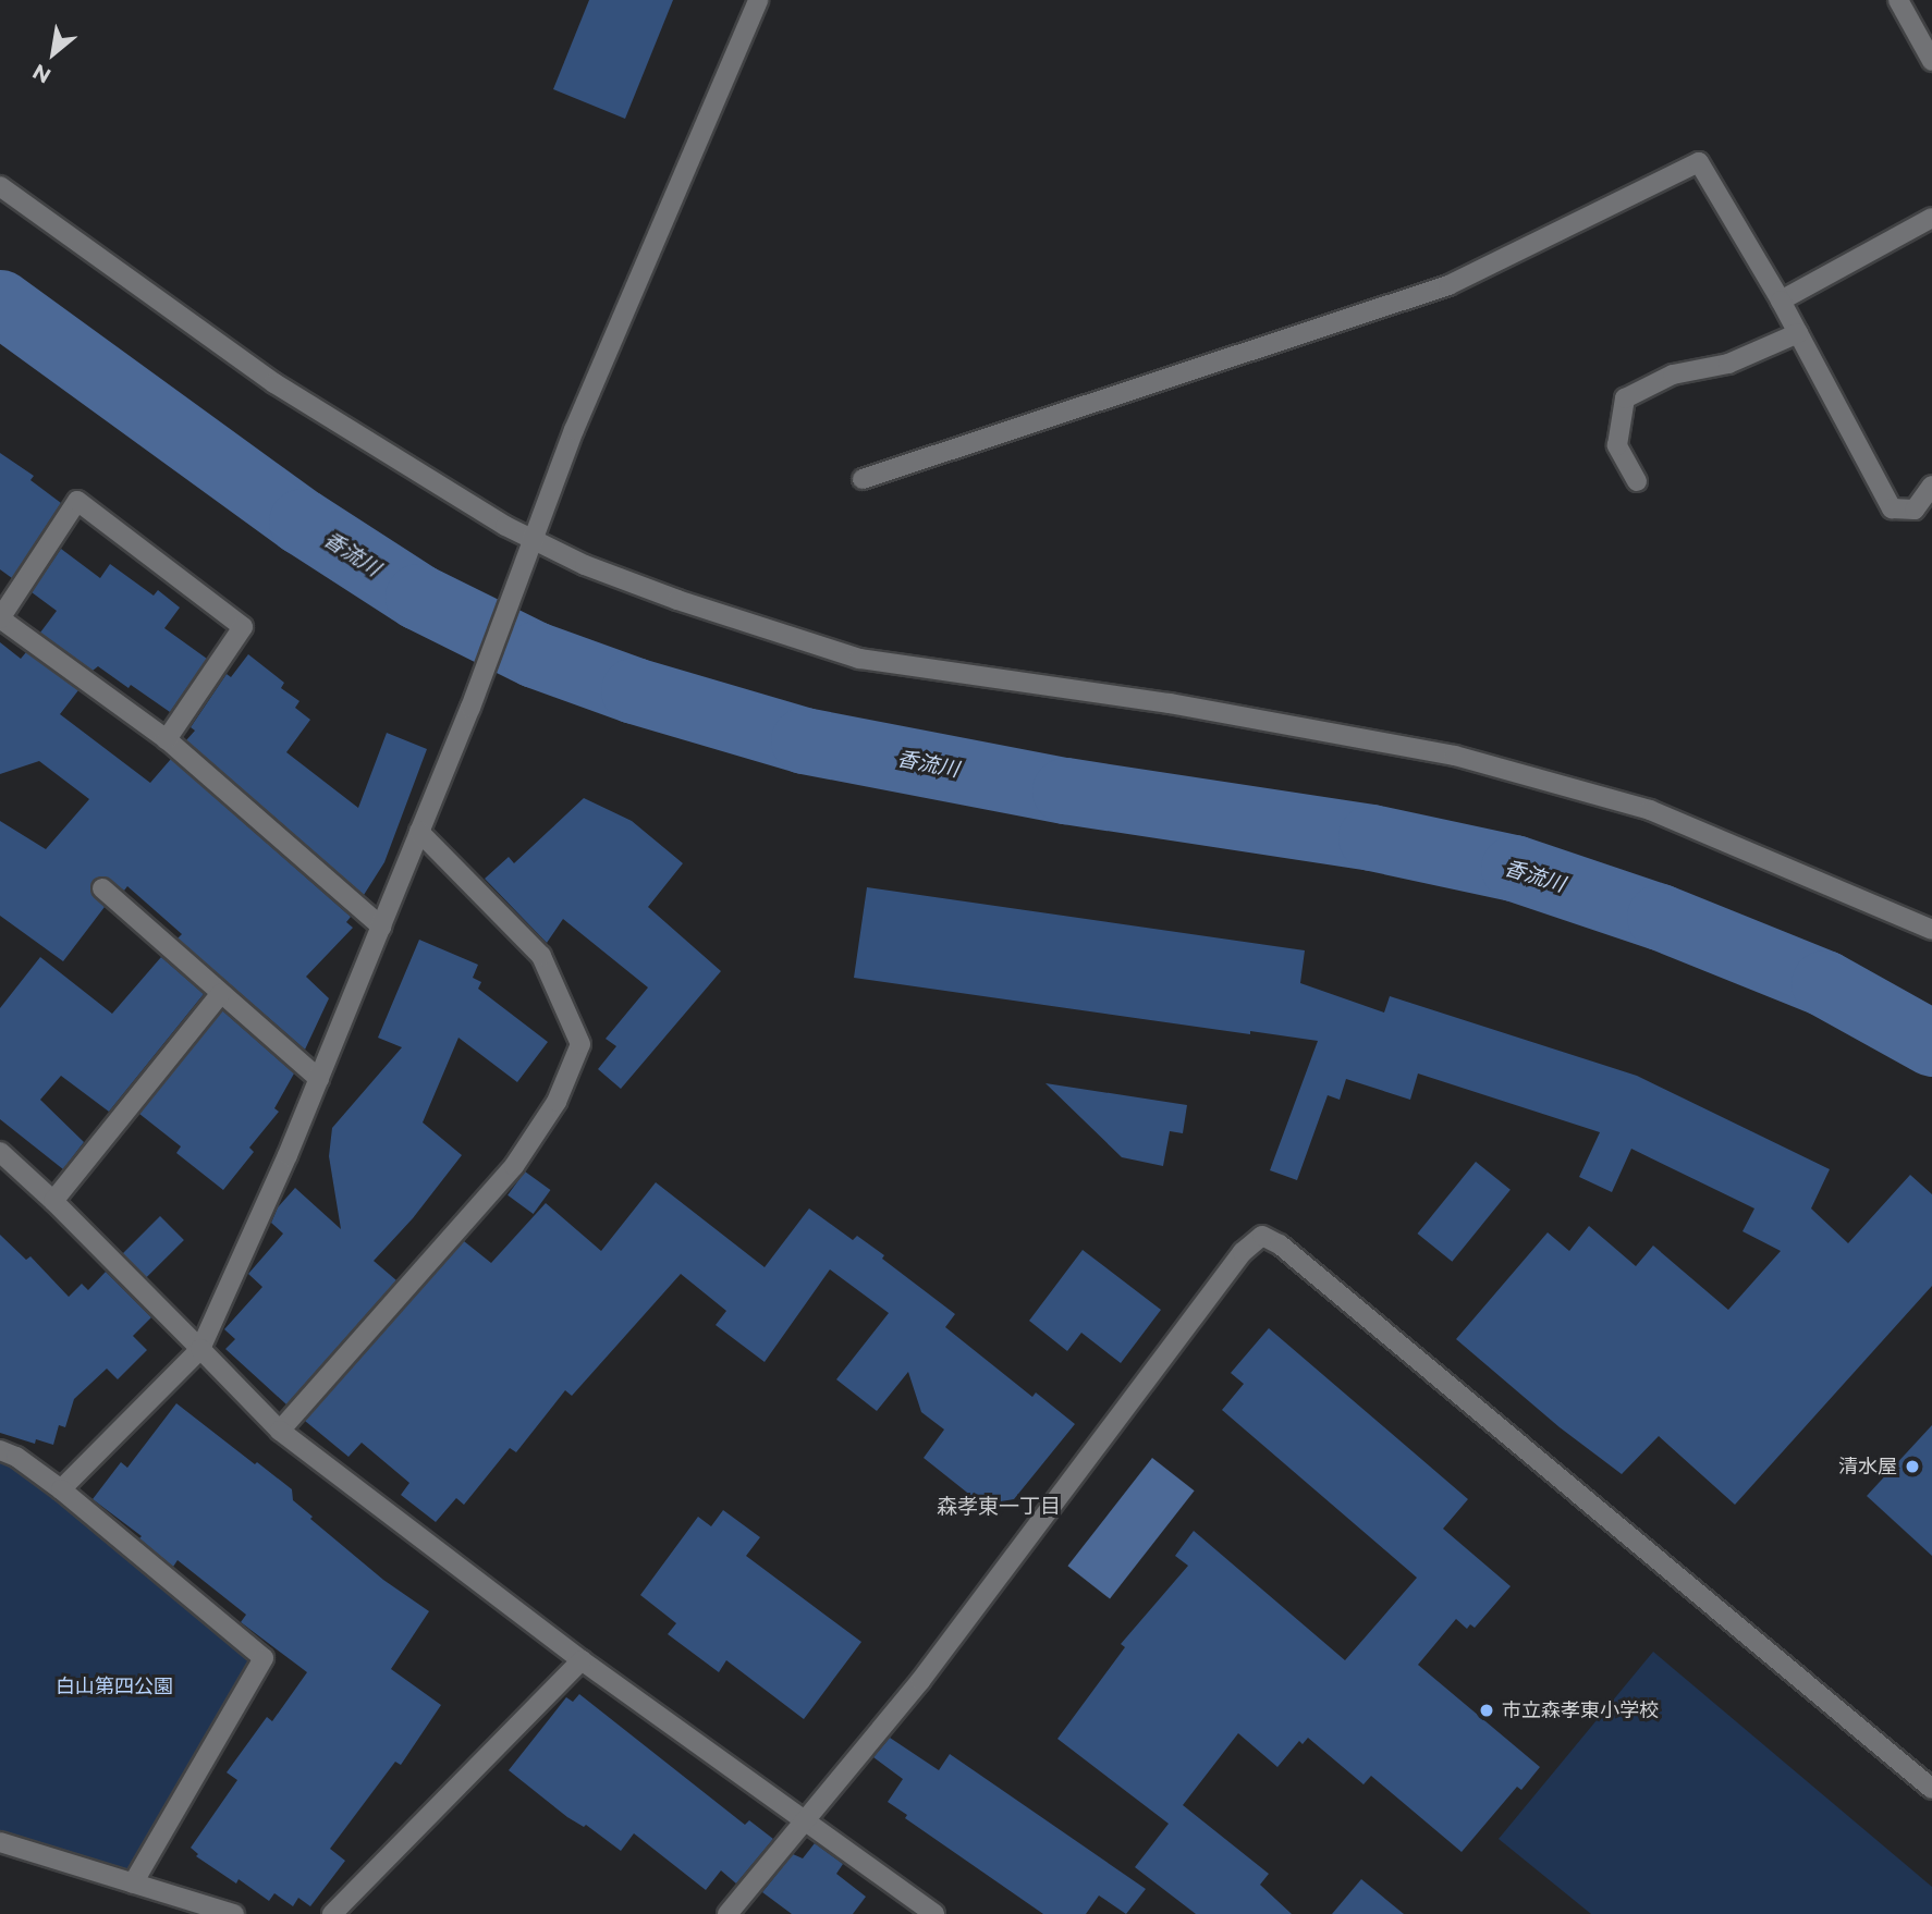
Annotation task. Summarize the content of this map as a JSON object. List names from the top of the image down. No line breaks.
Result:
{"districts":["森孝東一丁目"],"water":["香流川"],"parks":["白山第四公園"],"places":["清水屋","市立森孝東小学校"],"north":"bottom left"}
